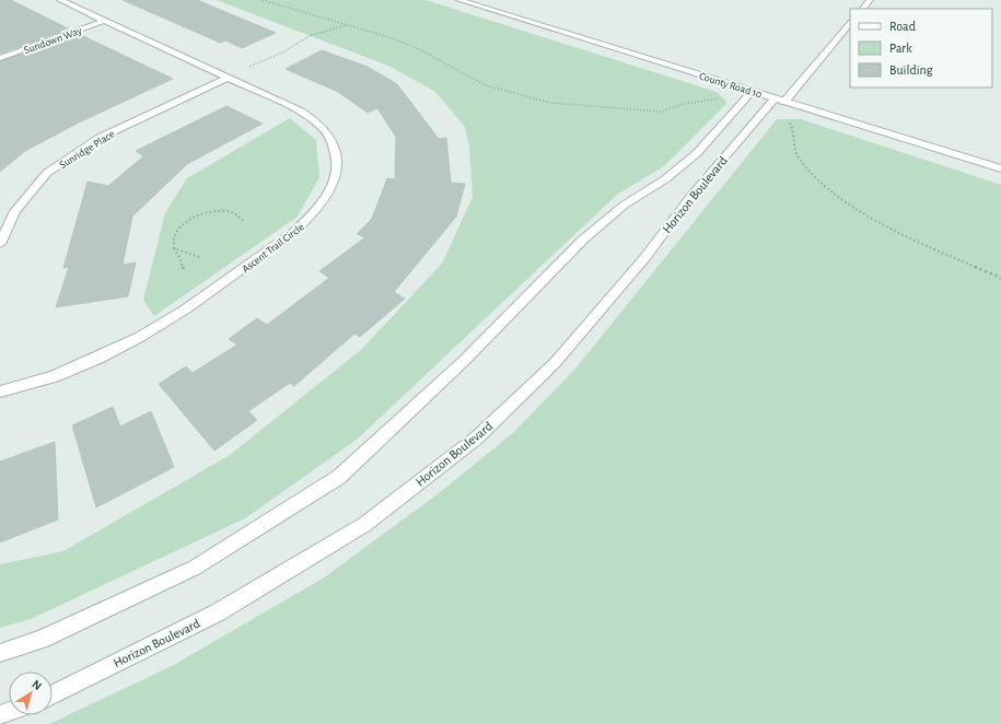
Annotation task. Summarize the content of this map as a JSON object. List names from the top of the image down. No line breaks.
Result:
{"streets":{"street":["Sundown Way","County Road 10","Sunridge Place","Horizon Boulevard","Ascent Trail Circle"]},"crossings":[["Sundown Way","Ascent Trail Circle"],["County Road 10","Horizon Boulevard"],["Sunridge Place","Ascent Trail Circle"]],"legend":["Road","Park","Building"],"north":"top right"}
